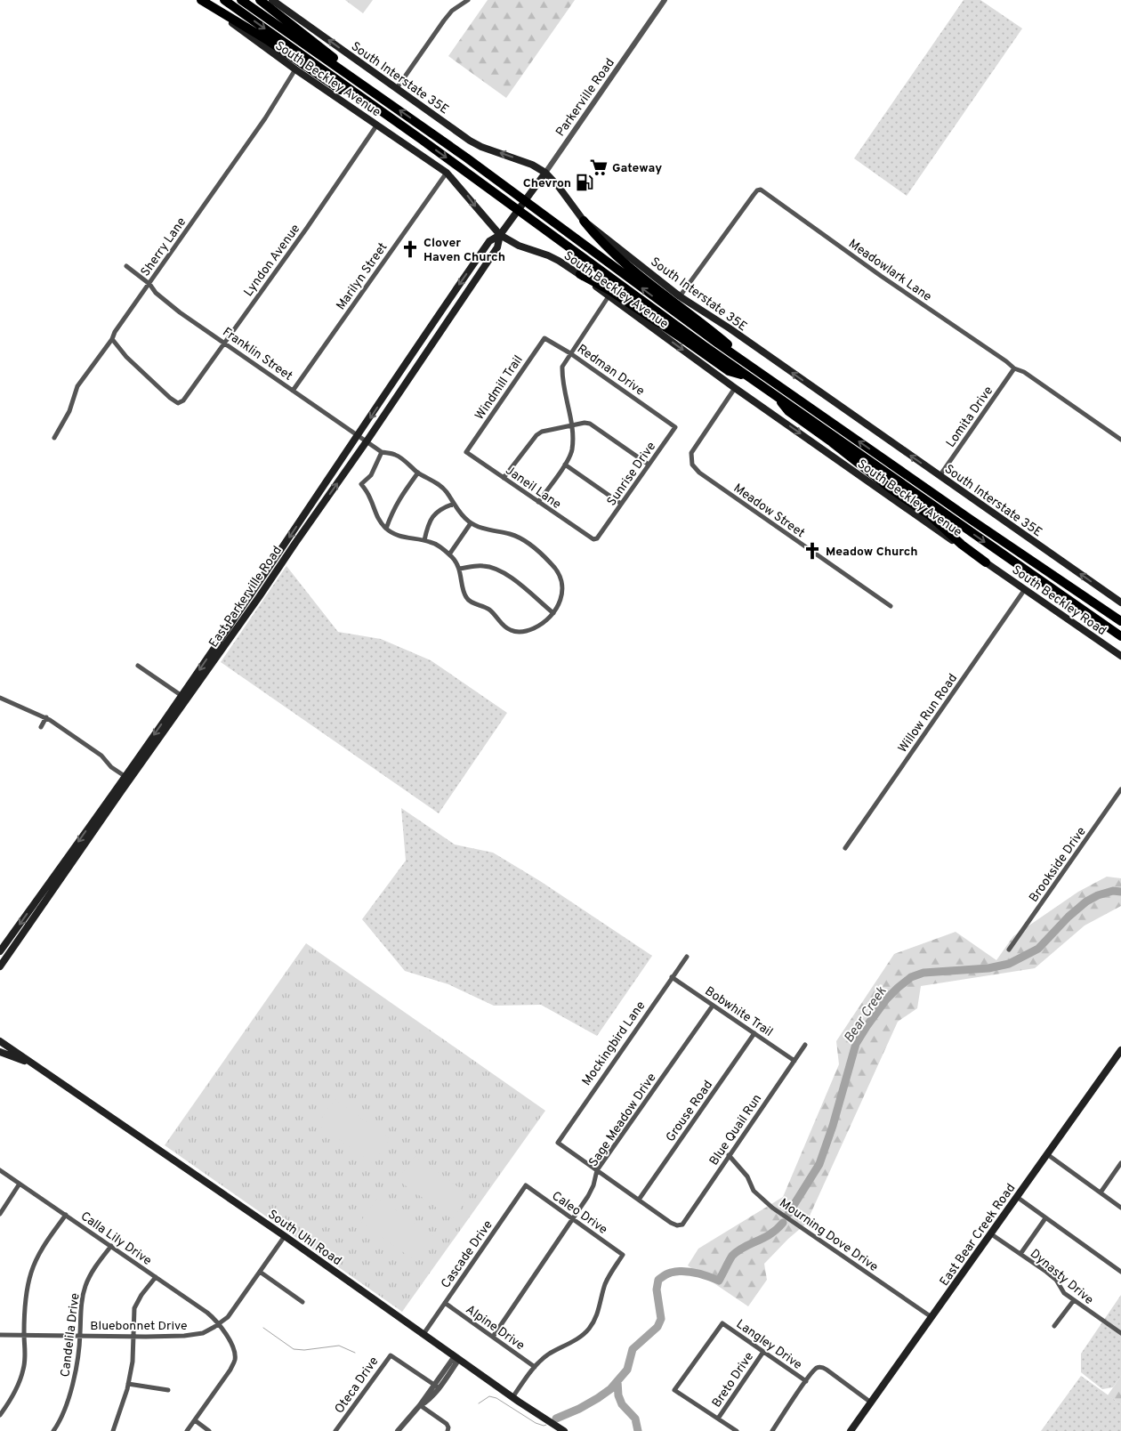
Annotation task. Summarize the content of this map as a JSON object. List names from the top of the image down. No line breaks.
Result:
{"streets":{"main road":["South Interstate 35E","South Beckley Avenue","Parkerville Road","East Parkerville Road","South Beckley Road","East Bear Creek Road","South Uhl Road"],"street":["Sherry Lane","Lyndon Avenue","Meadowlark Lane","Marilyn Street","Franklin Street","Redman Drive","Windmill Trail","Lomita Drive","Sunrise Drive","Janeil Lane","Meadow Street","Willow Run Road","Brookside Drive","Bobwhite Trail","Mockingbird Lane","Grouse Road","Sage Meadow Drive","Blue Quail Run","Caleo Drive","Mourning Dove Drive","Calla Lily Drive","Cascade Drive","Dynasty Drive","Bluebonnet Drive","Alpine Drive","Candelila Drive","Langley Drive","Breto Drive","Oteca Drive"]},"crossings":[["South Interstate 35E","Parkerville Road"],["South Interstate 35E","Meadowlark Lane"],["South Interstate 35E","Lomita Drive"],["South Beckley Avenue","Sherry Lane"],["South Beckley Avenue","Lyndon Avenue"],["South Beckley Avenue","Marilyn Street"],["South Beckley Avenue","Meadow Street"],["South Beckley Avenue","East Parkerville Road"],["South Beckley Avenue","South Beckley Road"],["Parkerville Road","East Parkerville Road"],["Sherry Lane","Lyndon Avenue"],["Sherry Lane","Franklin Street"],["Lyndon Avenue","Franklin Street"],["Meadowlark Lane","Lomita Drive"],["Marilyn Street","Franklin Street"],["Franklin Street","East Parkerville Road"],["Redman Drive","Windmill Trail"],["Redman Drive","Sunrise Drive"],["Windmill Trail","Janeil Lane"],["Sunrise Drive","Janeil Lane"],["South Beckley Road","Willow Run Road"],["Bobwhite Trail","Mockingbird Lane"],["Bobwhite Trail","Grouse Road"],["Bobwhite Trail","Sage Meadow Drive"],["Bobwhite Trail","Blue Quail Run"],["Mockingbird Lane","Sage Meadow Drive"],["Grouse Road","Blue Quail Run"],["Sage Meadow Drive","Caleo Drive"],["Sage Meadow Drive","Alpine Drive"],["Blue Quail Run","Mourning Dove Drive"],["Caleo Drive","Cascade Drive"],["Caleo Drive","Alpine Drive"],["Mourning Dove Drive","East Bear Creek Road"],["East Bear Creek Road","Dynasty Drive"],["South Uhl Road","Cascade Drive"],["South Uhl Road","Bluebonnet Drive"],["Calla Lily Drive","Bluebonnet Drive"],["Calla Lily Drive","Candelila Drive"],["Cascade Drive","Alpine Drive"],["Bluebonnet Drive","Candelila Drive"],["Langley Drive","Breto Drive"]],"one_way":["South Interstate 35E","South Beckley Avenue"],"water":["Bear Creek"],"places":{"supermarket":["Gateway"],"fuel station":["Chevron"],"church":["Clover Haven Church","Meadow Church"]}}
